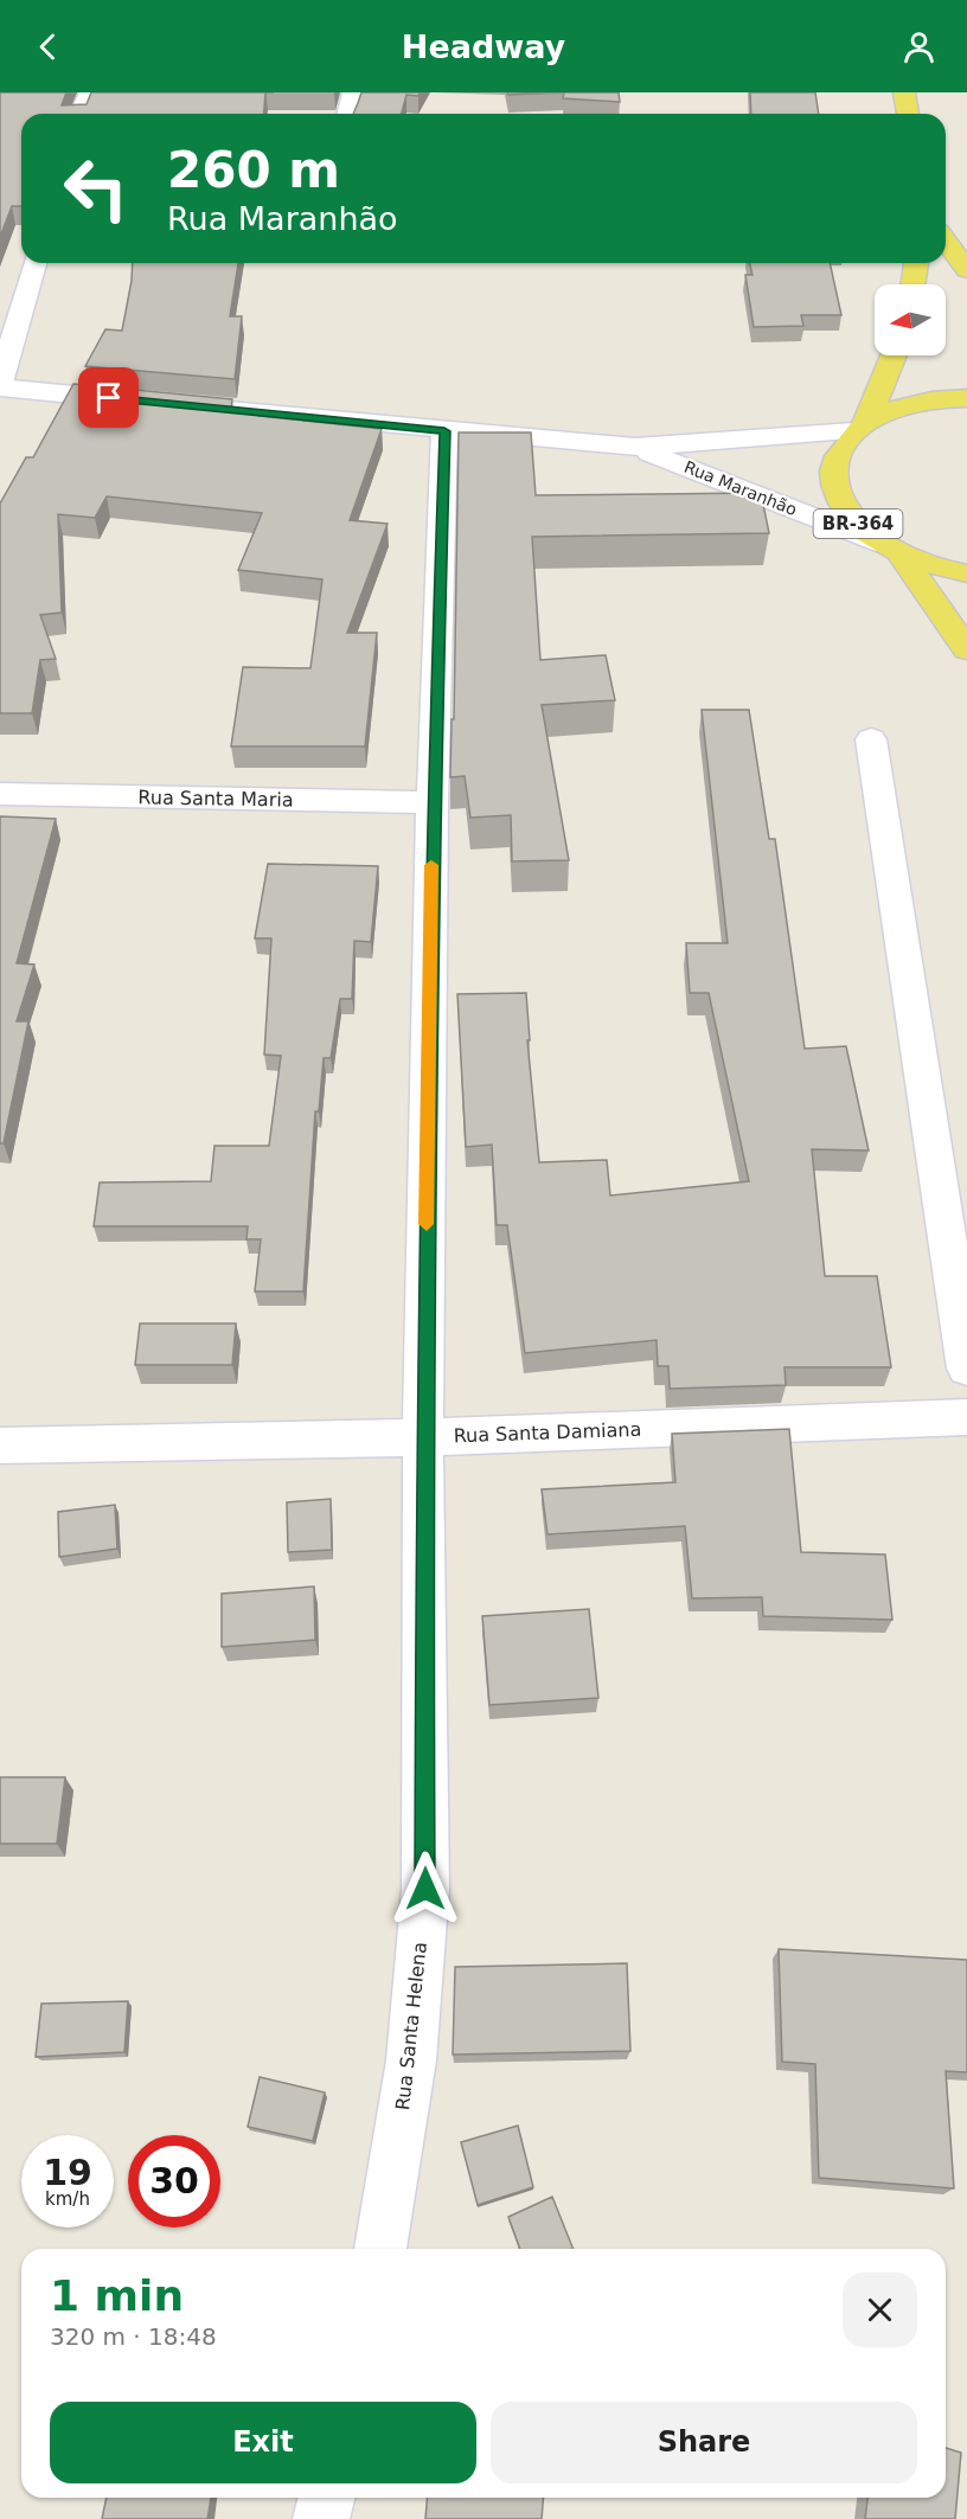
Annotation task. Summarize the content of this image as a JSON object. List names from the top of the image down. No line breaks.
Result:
{"streets":{"main road":["BR-364"],"street":["Rua Maranhão","Rua Santa Maria","Rua Santa Damiana","Rua Santa Helena"]},"crossings":[["Rua Maranhão","BR-364"],["Rua Maranhão","Rua Santa Helena"],["Rua Santa Maria","Rua Santa Helena"],["Rua Santa Damiana","Rua Santa Helena"]],"north":"left","page":{"header":"Headway","turn":["260 m","Rua Maranhão"],"speed":"19 km/h","limit":"30","heading":["1 min","320 m · 18:48"],"buttons":["Exit","Share"]}}
